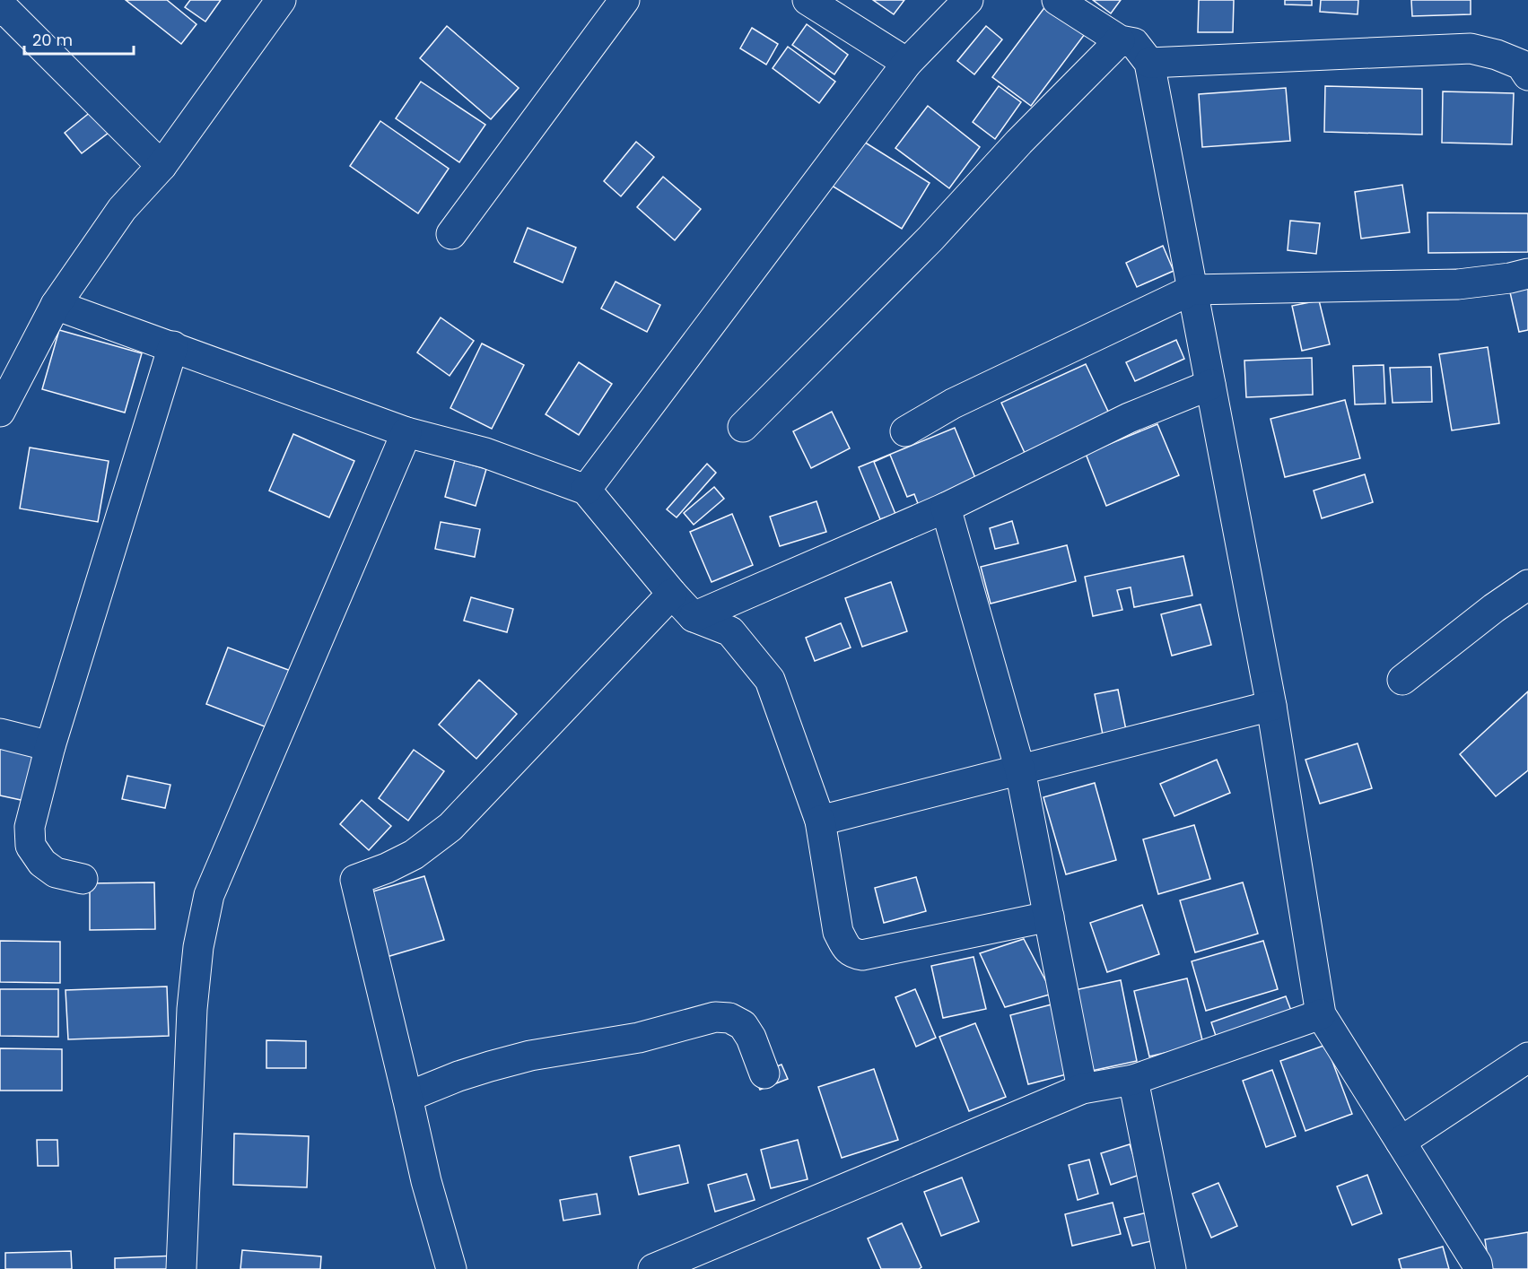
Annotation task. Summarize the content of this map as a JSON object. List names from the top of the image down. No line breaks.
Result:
{"scale_bar":"20 m"}
